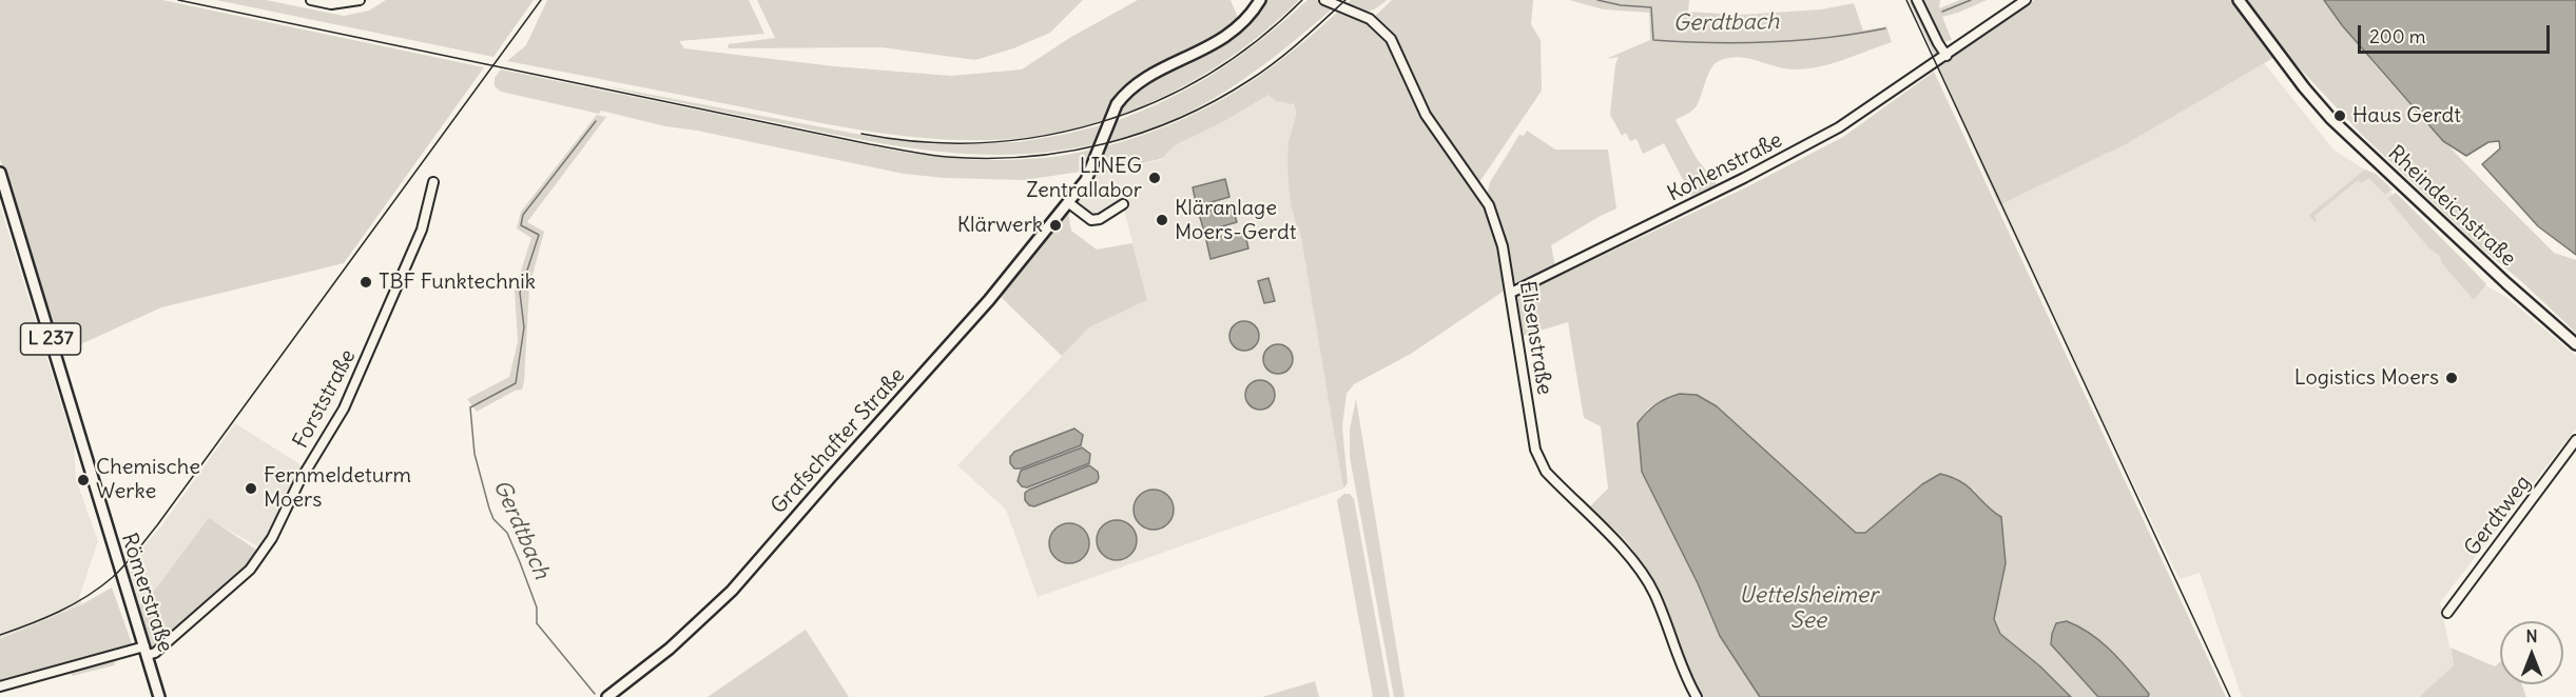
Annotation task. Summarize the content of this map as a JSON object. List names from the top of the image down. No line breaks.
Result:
{"streets":{"main road":["Rheindeichstraße","L 237","Grafschafter Straße","Römerstraße"],"street":["Kohlenstraße","Elisenstraße","Forststraße","Gerdtweg"]},"crossings":[["Kohlenstraße","Elisenstraße"],["Forststraße","Römerstraße"]],"water":["Gerdtbach","Uettelsheimer See"],"places":["Haus Gerdt","LINEG Zentrallabor","Kläranlage Moers-Gerdt","Klärwerk","TBF Funktechnik","Logistics Moers","Chemische Werke","Fernmeldeturm Moers"],"scale_bar":"200 m","north":"top"}
